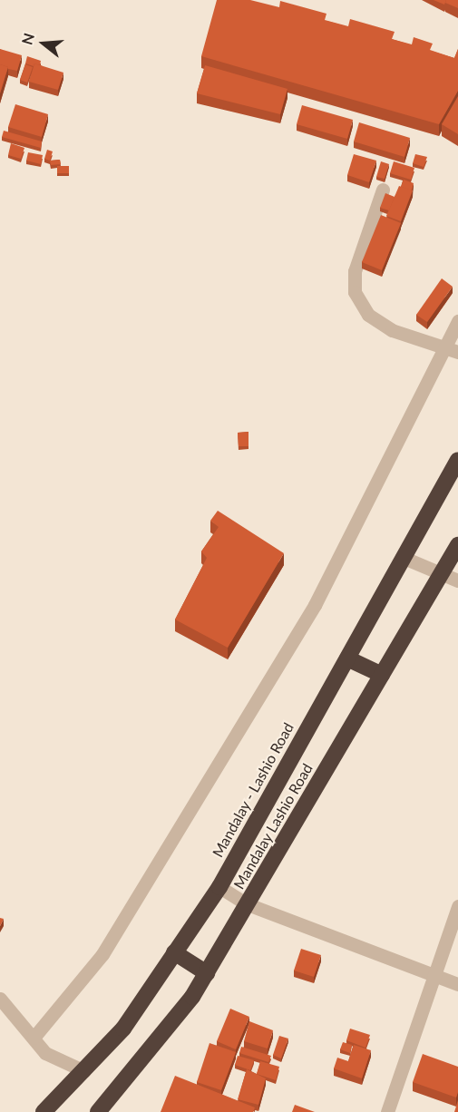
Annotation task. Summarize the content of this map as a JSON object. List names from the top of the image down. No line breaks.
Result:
{"streets":{"highway":["Mandalay - Lashio Road","Mandalay Lashio Road"]},"north":"left"}
